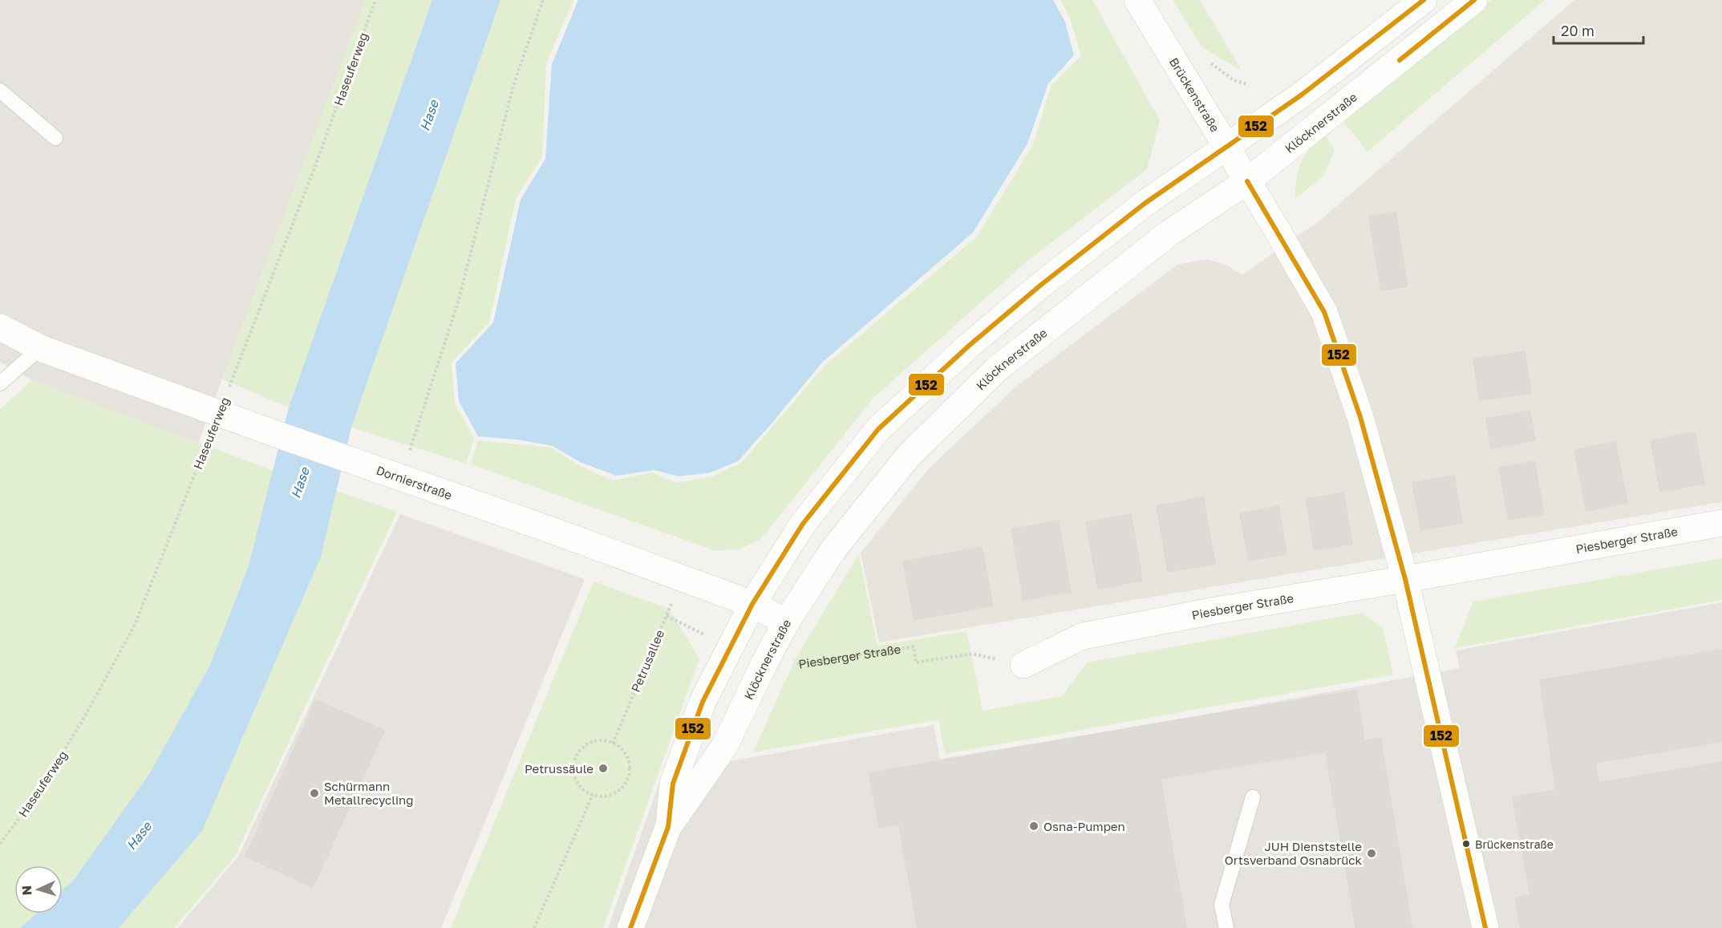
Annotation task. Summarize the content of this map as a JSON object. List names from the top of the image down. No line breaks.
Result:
{"streets":{"street":["Brückenstraße","Klöcknerstraße","Dornierstraße","Piesberger Straße"],"path":["Haseuferweg","Petrusallee"]},"crossings":[["Haseuferweg","Dornierstraße"],["Brückenstraße","Klöcknerstraße"],["Brückenstraße","Piesberger Straße"],["Klöcknerstraße","Dornierstraße"],["Dornierstraße","Petrusallee"]],"water":["Hase"],"places":["Petrussäule","Schürmann Metallrecycling","Osna-Pumpen","Brückenstraße","JUH Dienststelle Ortsverband Osnabrück"],"lines":["transit line 152"],"scale_bar":"20 m","north":"left"}
